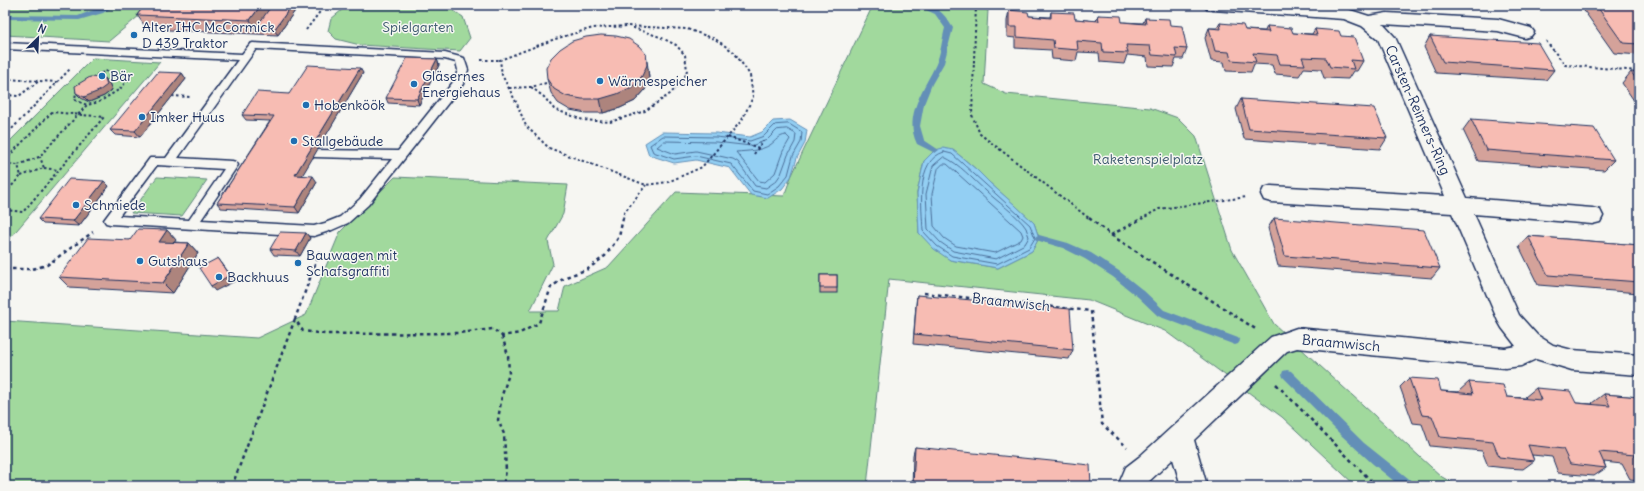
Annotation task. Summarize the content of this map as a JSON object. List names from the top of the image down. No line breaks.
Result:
{"streets":{"street":["Carsten-Reimers-Ring","Braamwisch"]},"crossings":[["Carsten-Reimers-Ring","Braamwisch"]],"parks":["Spielgarten","Raketenspielplatz"],"places":["Alter IHC McCormick D 439 Traktor","Bär","Wärmespeicher","Gläsernes Energiehaus","Hobenköök","Imker Huus","Stallgebäude","Schmiede","Gutshaus","Bauwagen mit Schafsgraffiti","Backhuus"],"north":"top right"}
